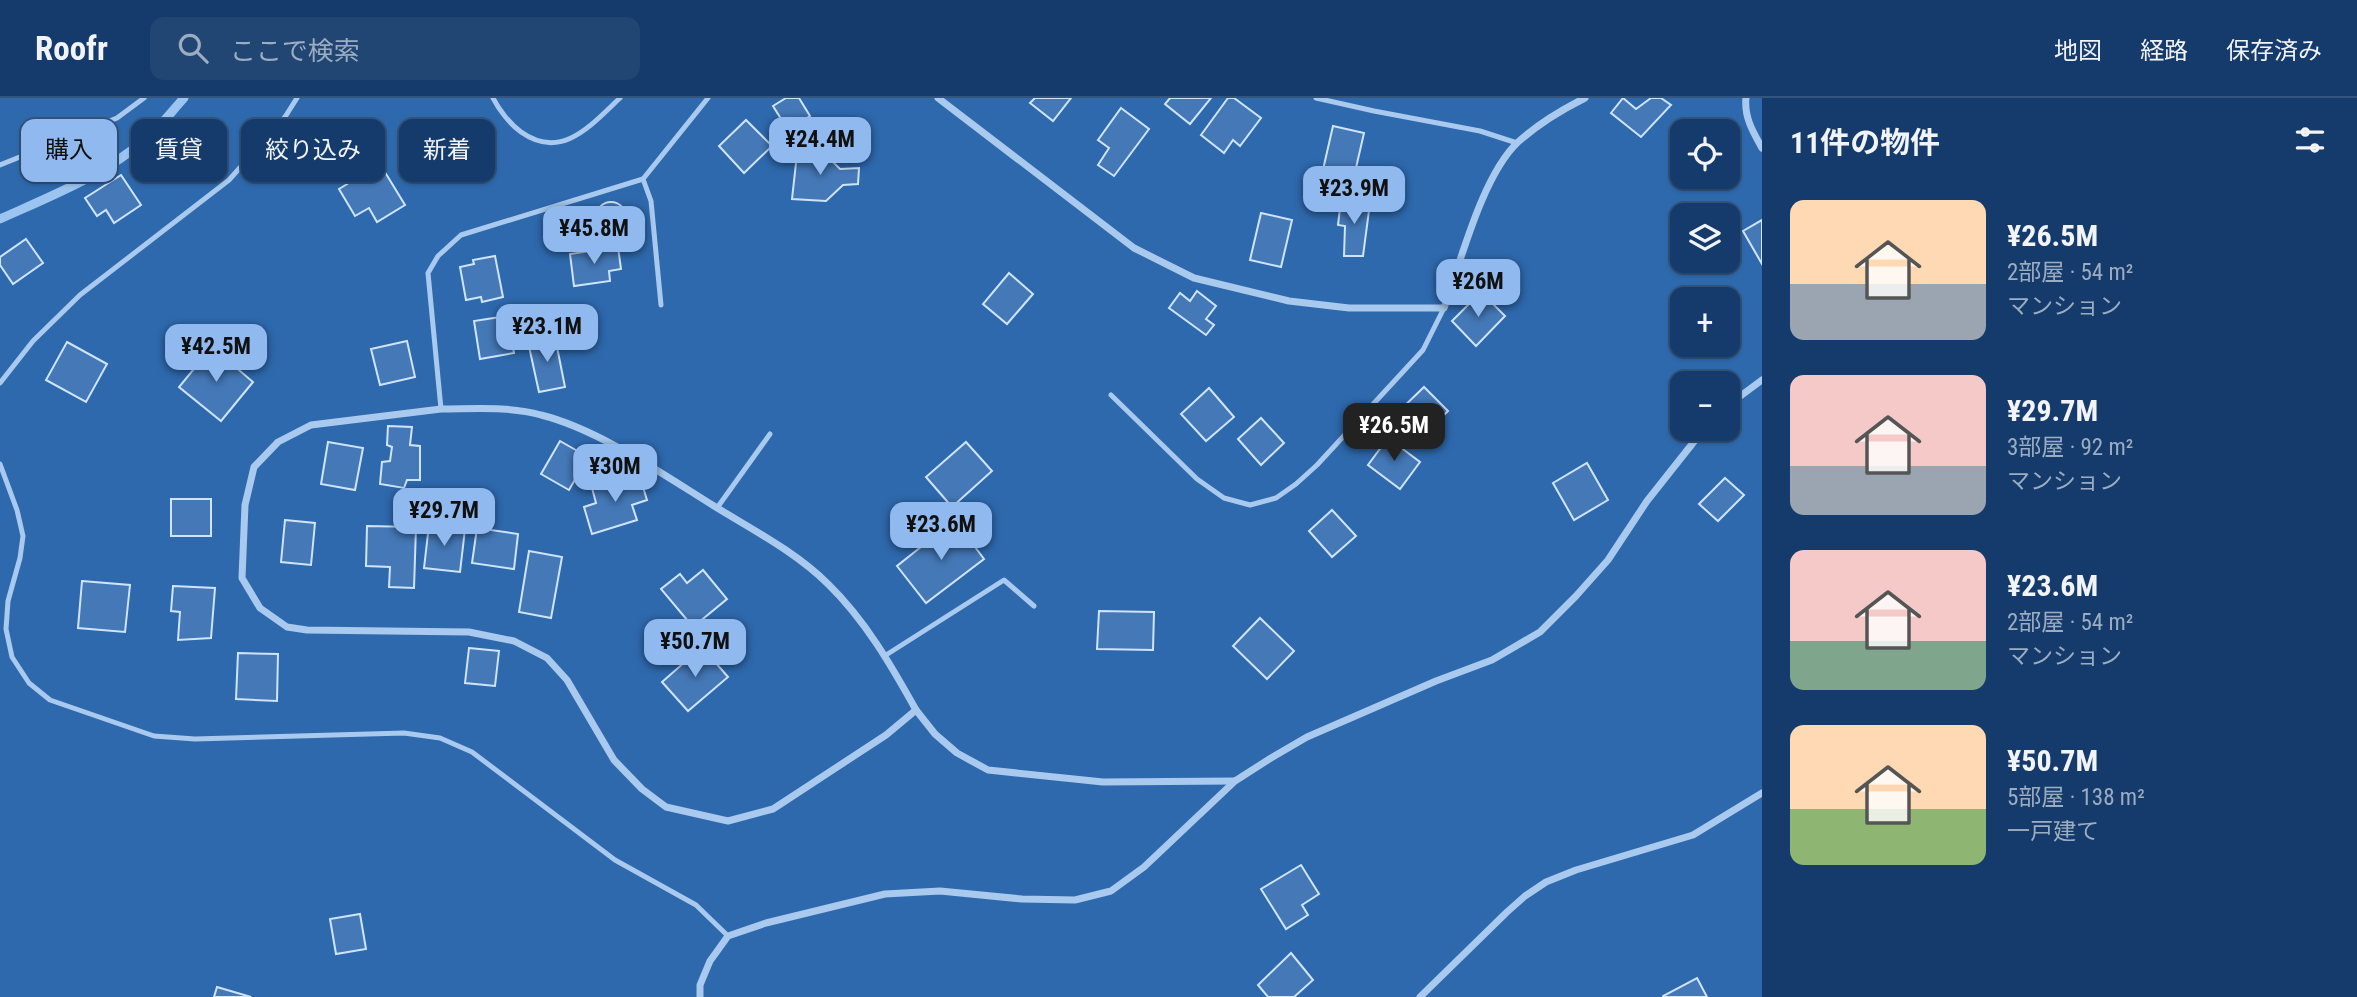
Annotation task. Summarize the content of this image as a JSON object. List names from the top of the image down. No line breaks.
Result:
{"page":{"header":"Roofr","search":"ここで検索","nav":["地図","経路","保存済み"],"heading":"11件の物件","price":["¥24.4M","¥23.9M","¥45.8M","¥26M","¥23.1M","¥42.5M","¥26.5M","¥30M","¥29.7M","¥23.6M","¥50.7M"],"map_buttons":["+","−"],"chip":["購入","賃貸","絞り込み","新着"],"list":[{"name":"¥26.5M","note":"2部屋 · 54 m² · マンション"},{"name":"¥29.7M","note":"3部屋 · 92 m² · マンション"},{"name":"¥23.6M","note":"2部屋 · 54 m² · マンション"},{"name":"¥50.7M","note":"5部屋 · 138 m² · 一戸建て"}]}}
